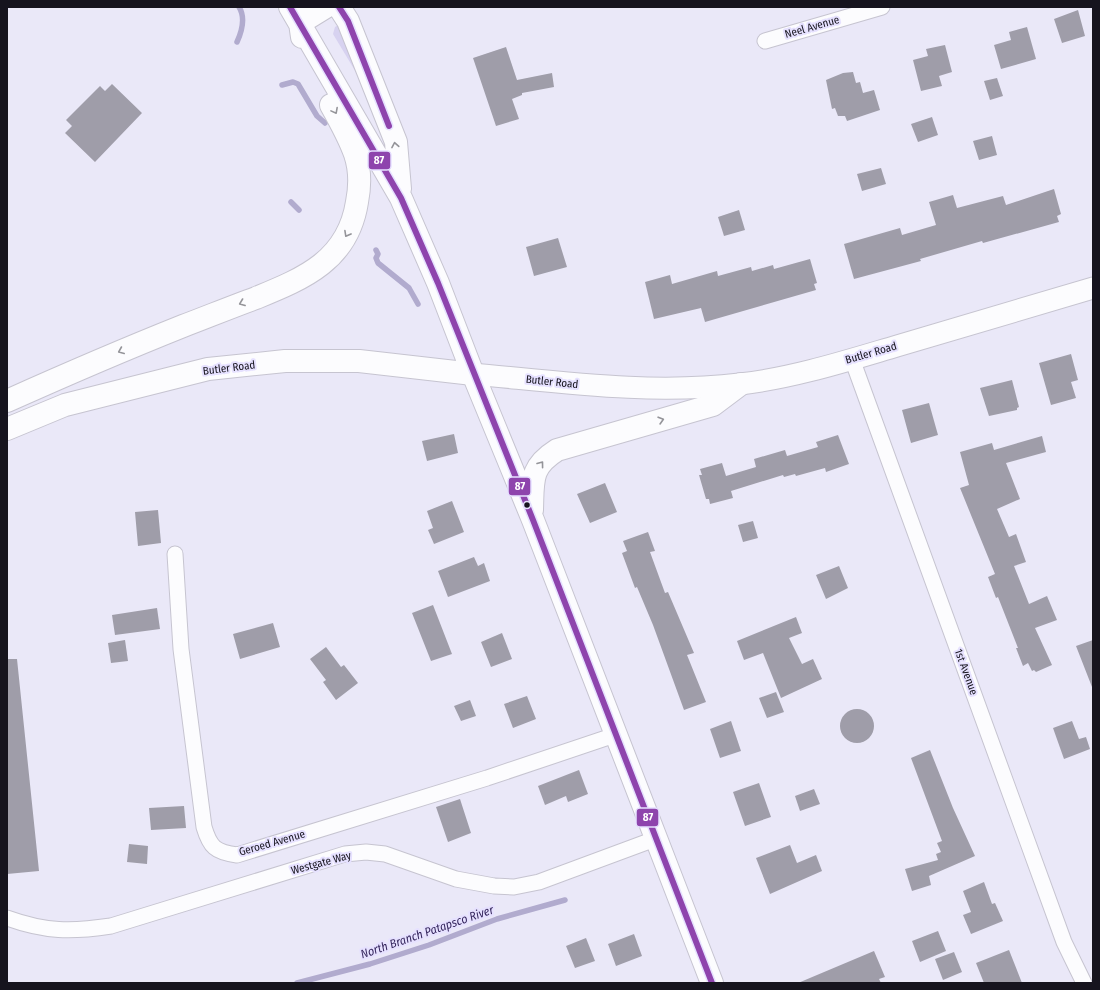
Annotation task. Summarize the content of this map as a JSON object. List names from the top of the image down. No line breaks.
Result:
{"streets":{"main road":["Butler Road"],"street":["Neel Avenue","1st Avenue","Geroed Avenue","Westgate Way"]},"crossings":[["Butler Road","1st Avenue"]],"water":["North Branch Patapsco River"],"lines":["transit line 87"]}
